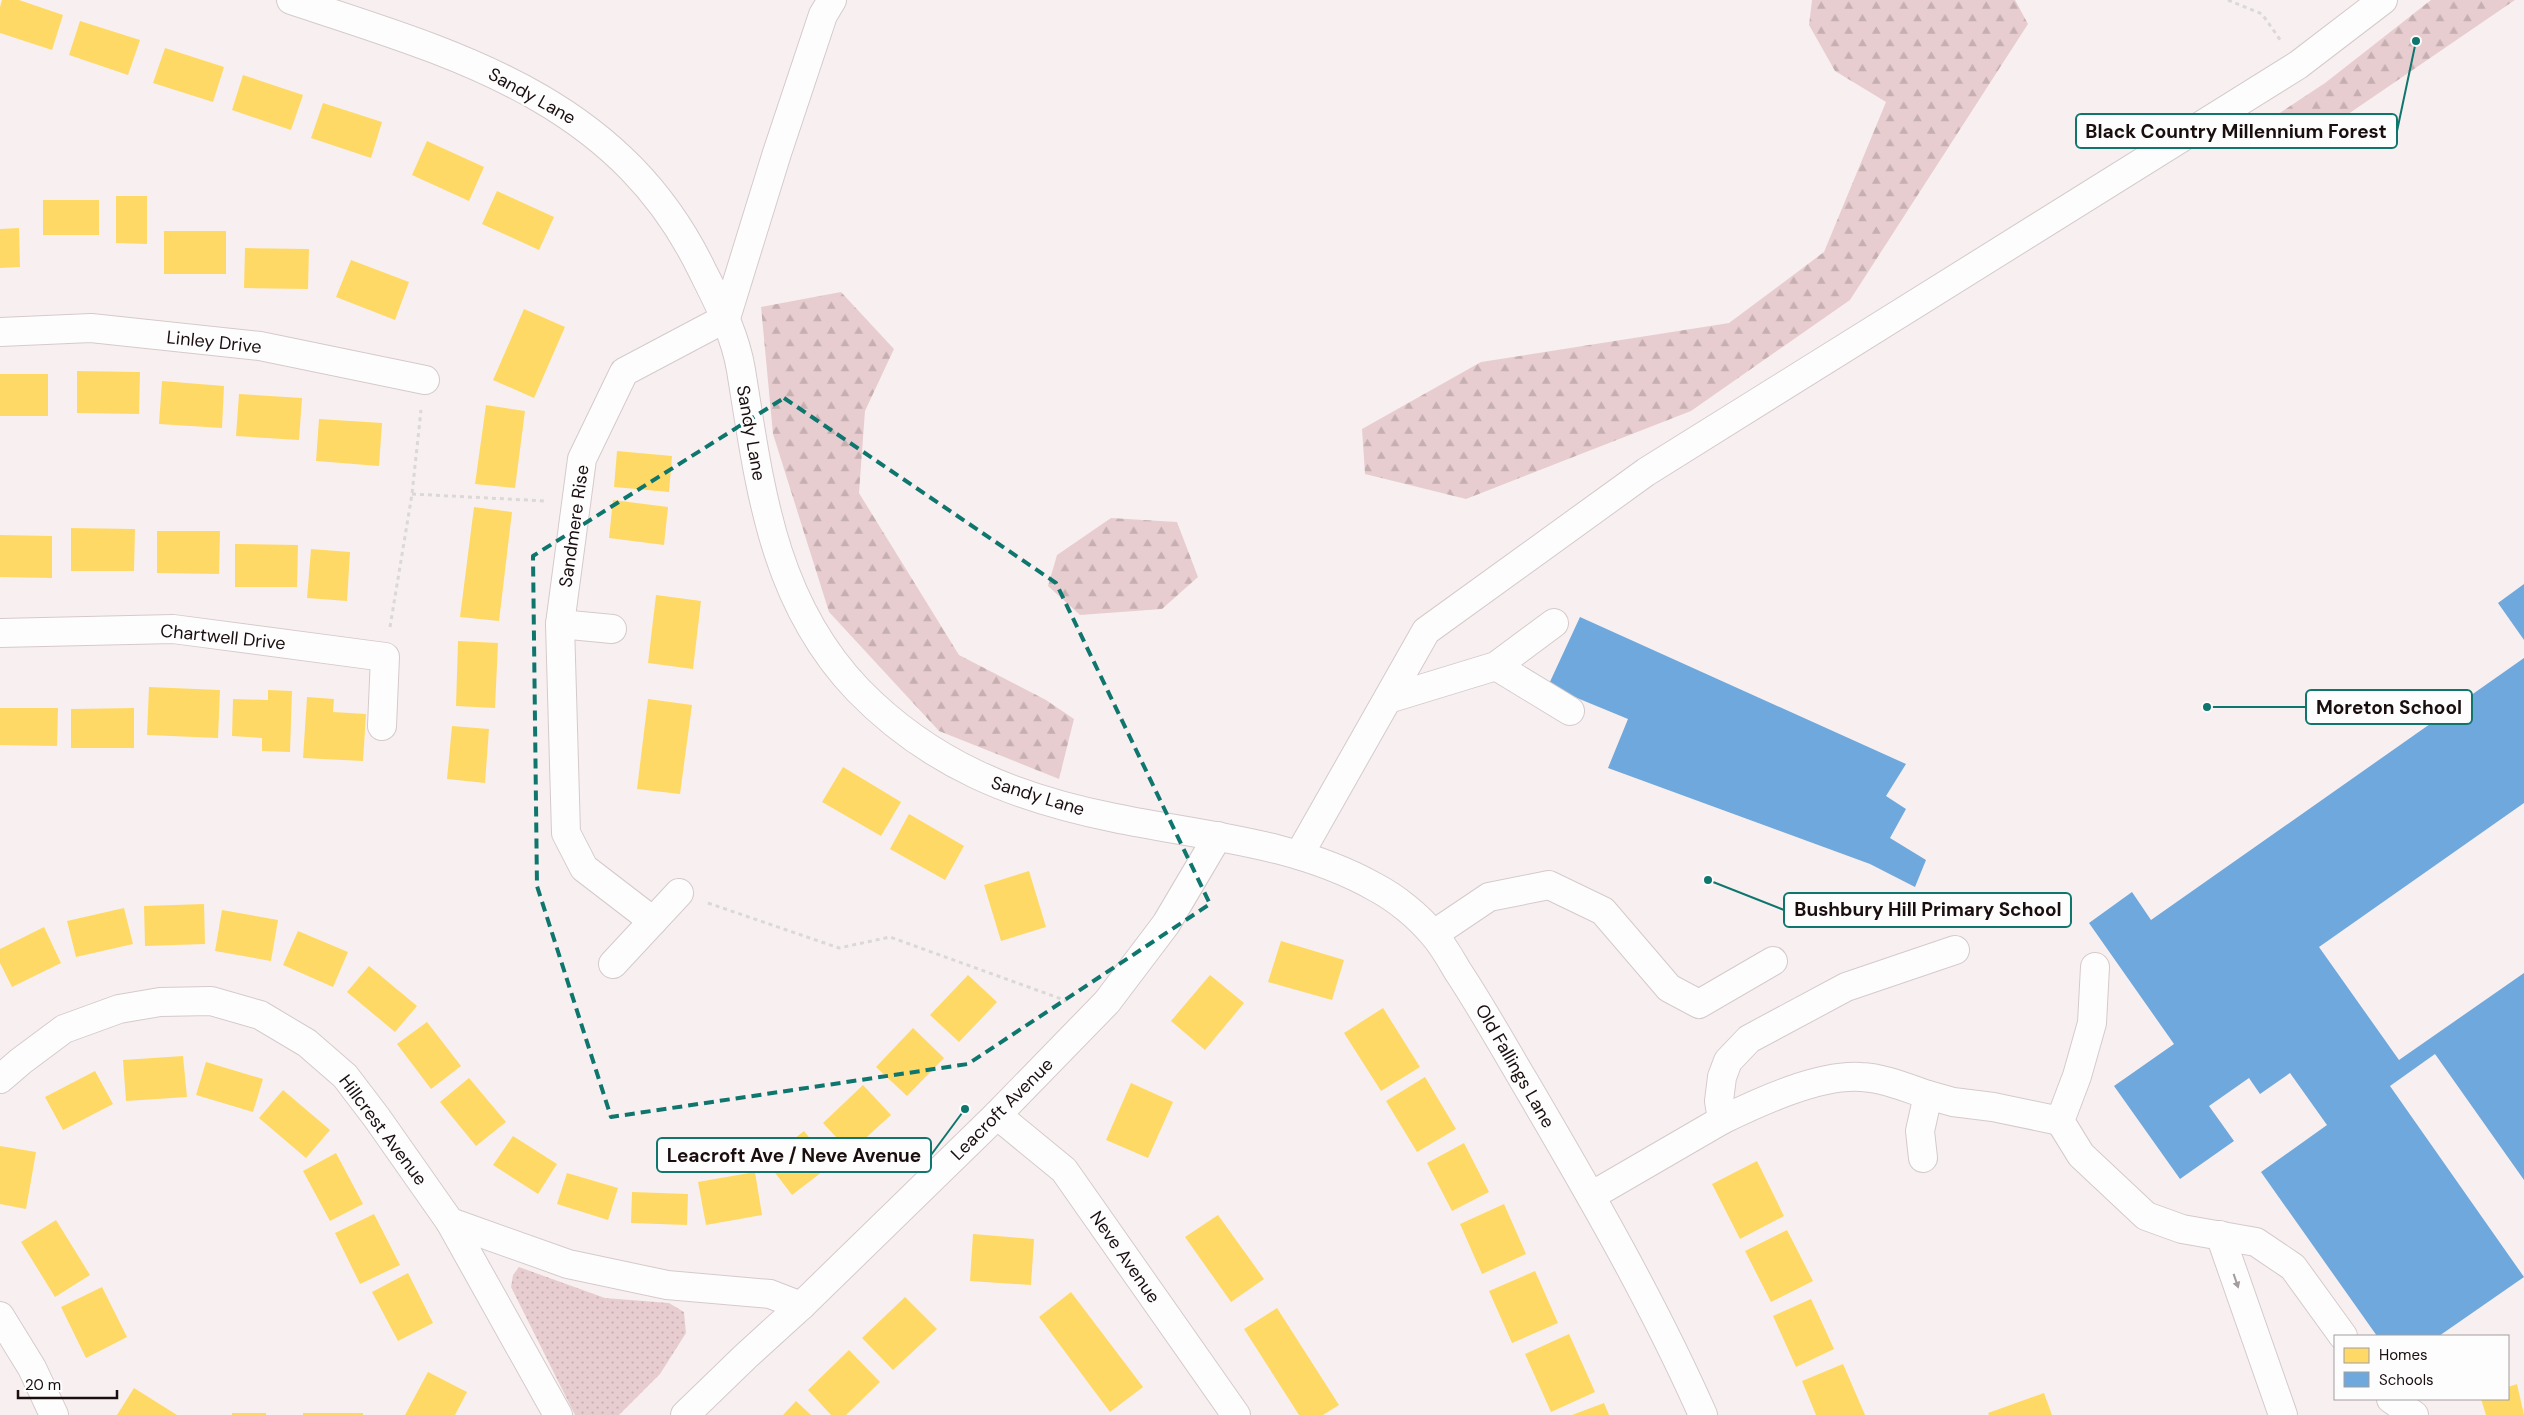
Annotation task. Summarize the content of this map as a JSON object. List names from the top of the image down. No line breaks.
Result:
{"streets":{"street":["Sandy Lane","Linley Drive","Sandmere Rise","Chartwell Drive","Old Fallings Lane","Leacroft Avenue","Hillcrest Avenue","Neve Avenue"]},"crossings":[["Sandy Lane","Sandmere Rise"],["Sandy Lane","Old Fallings Lane"],["Sandy Lane","Leacroft Avenue"],["Old Fallings Lane","Leacroft Avenue"],["Leacroft Avenue","Neve Avenue"]],"places":["Black Country Millennium Forest","Moreton School","Bushbury Hill Primary School","Leacroft Ave / Neve Avenue"],"legend":["Homes","Schools"],"scale_bar":"20 m"}
